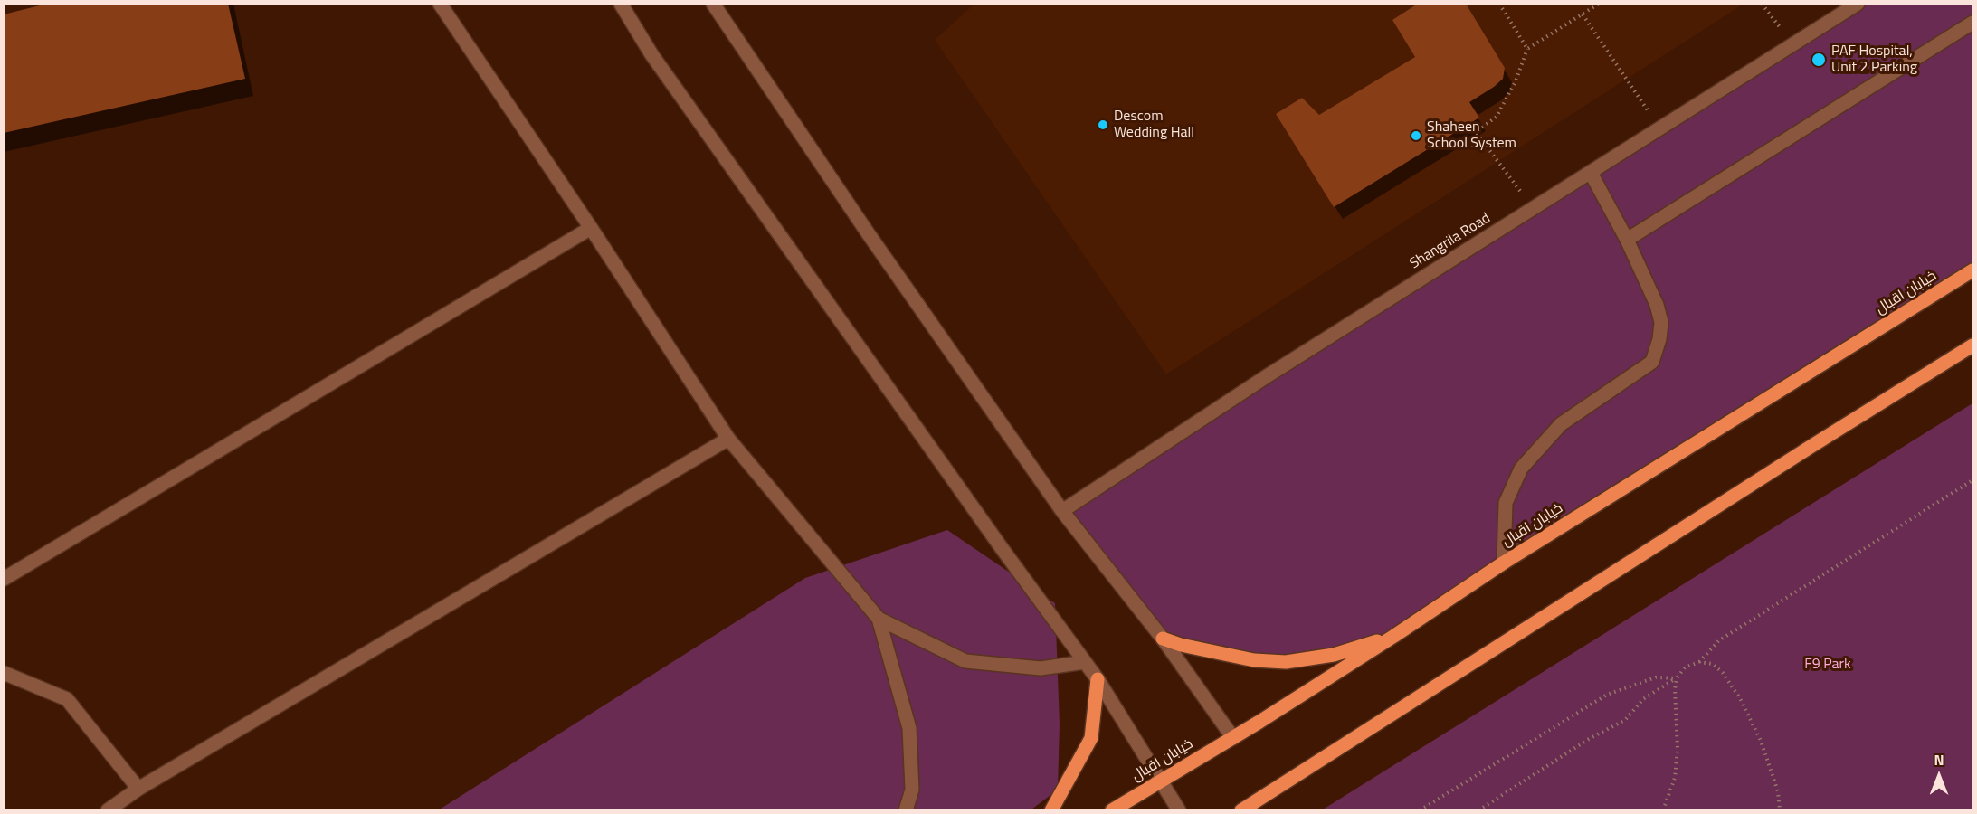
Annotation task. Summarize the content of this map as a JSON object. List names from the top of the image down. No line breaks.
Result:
{"streets":{"main road":["خیابان اقبال"],"street":["Shangrila Road"]},"parks":["F9 Park"],"places":["PAF Hospital, Unit 2 Parking","Descom Wedding Hall","Shaheen School System"],"north":"top"}
